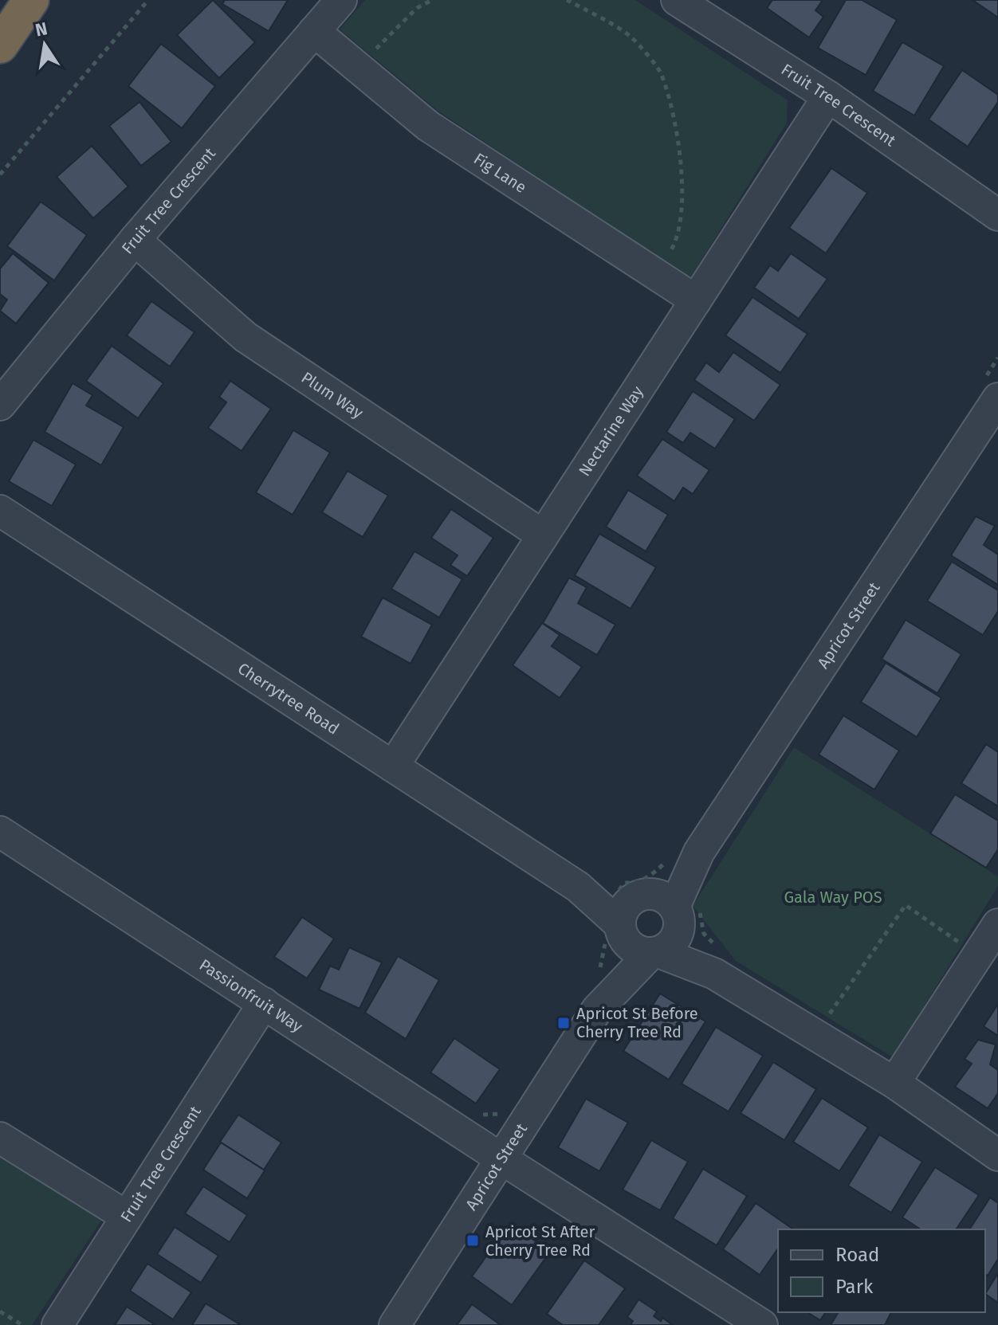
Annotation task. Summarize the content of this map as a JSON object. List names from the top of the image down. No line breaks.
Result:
{"streets":{"street":["Fruit Tree Crescent","Fig Lane","Plum Way","Nectarine Way","Apricot Street","Cherrytree Road","Passionfruit Way"]},"crossings":[["Fruit Tree Crescent","Fig Lane"],["Fruit Tree Crescent","Plum Way"],["Fruit Tree Crescent","Nectarine Way"],["Fruit Tree Crescent","Passionfruit Way"],["Fig Lane","Nectarine Way"],["Plum Way","Nectarine Way"],["Nectarine Way","Cherrytree Road"],["Apricot Street","Cherrytree Road"],["Apricot Street","Passionfruit Way"]],"parks":["Gala Way POS"],"places":{"transit":["Apricot St Before Cherry Tree Rd","Apricot St After Cherry Tree Rd"]},"legend":["Road","Park"],"north":"top"}
